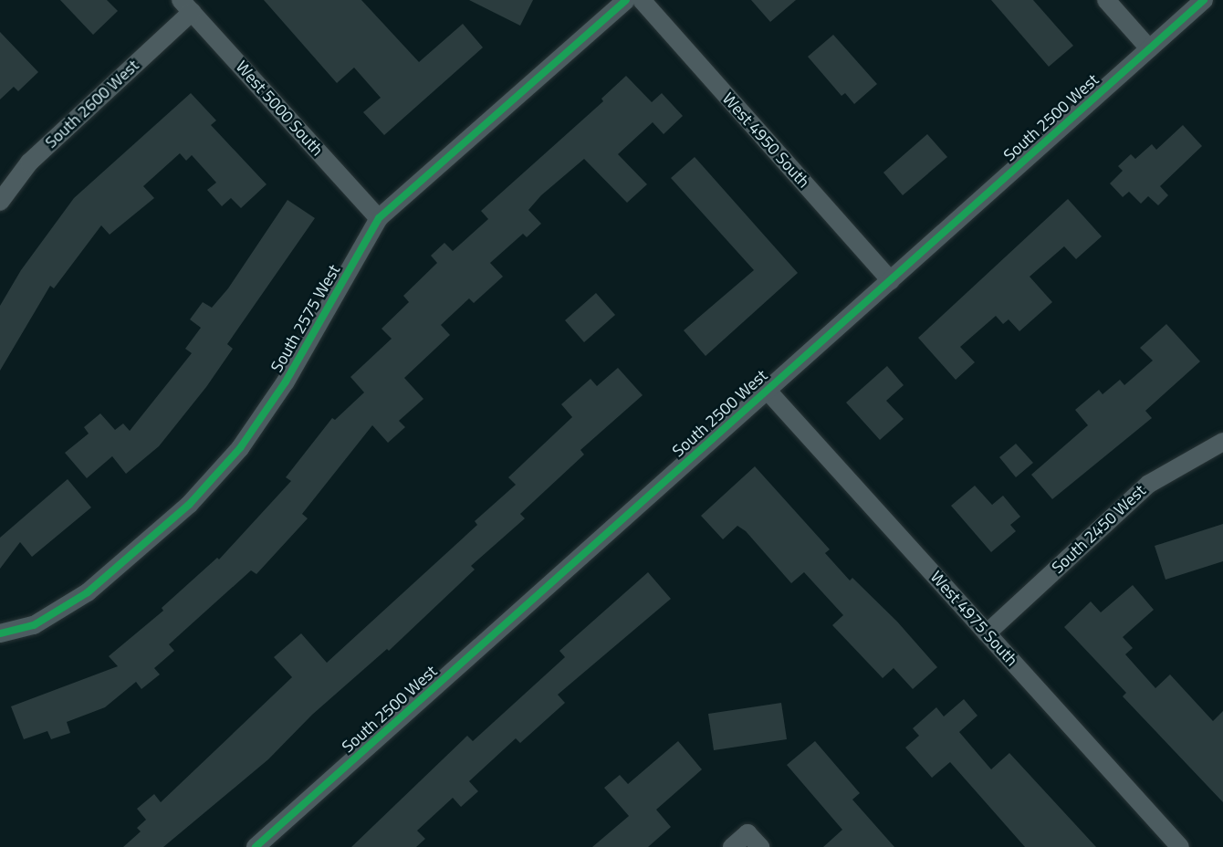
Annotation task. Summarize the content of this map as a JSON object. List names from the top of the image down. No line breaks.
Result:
{"streets":{"street":["South 2600 West","West 5000 South","South 2500 West","West 4950 South","South 2575 West","South 2450 West","West 4975 South"]},"crossings":[["South 2600 West","West 5000 South"],["West 5000 South","South 2575 West"],["South 2500 West","West 4950 South"],["South 2500 West","West 4975 South"],["South 2450 West","West 4975 South"]]}
